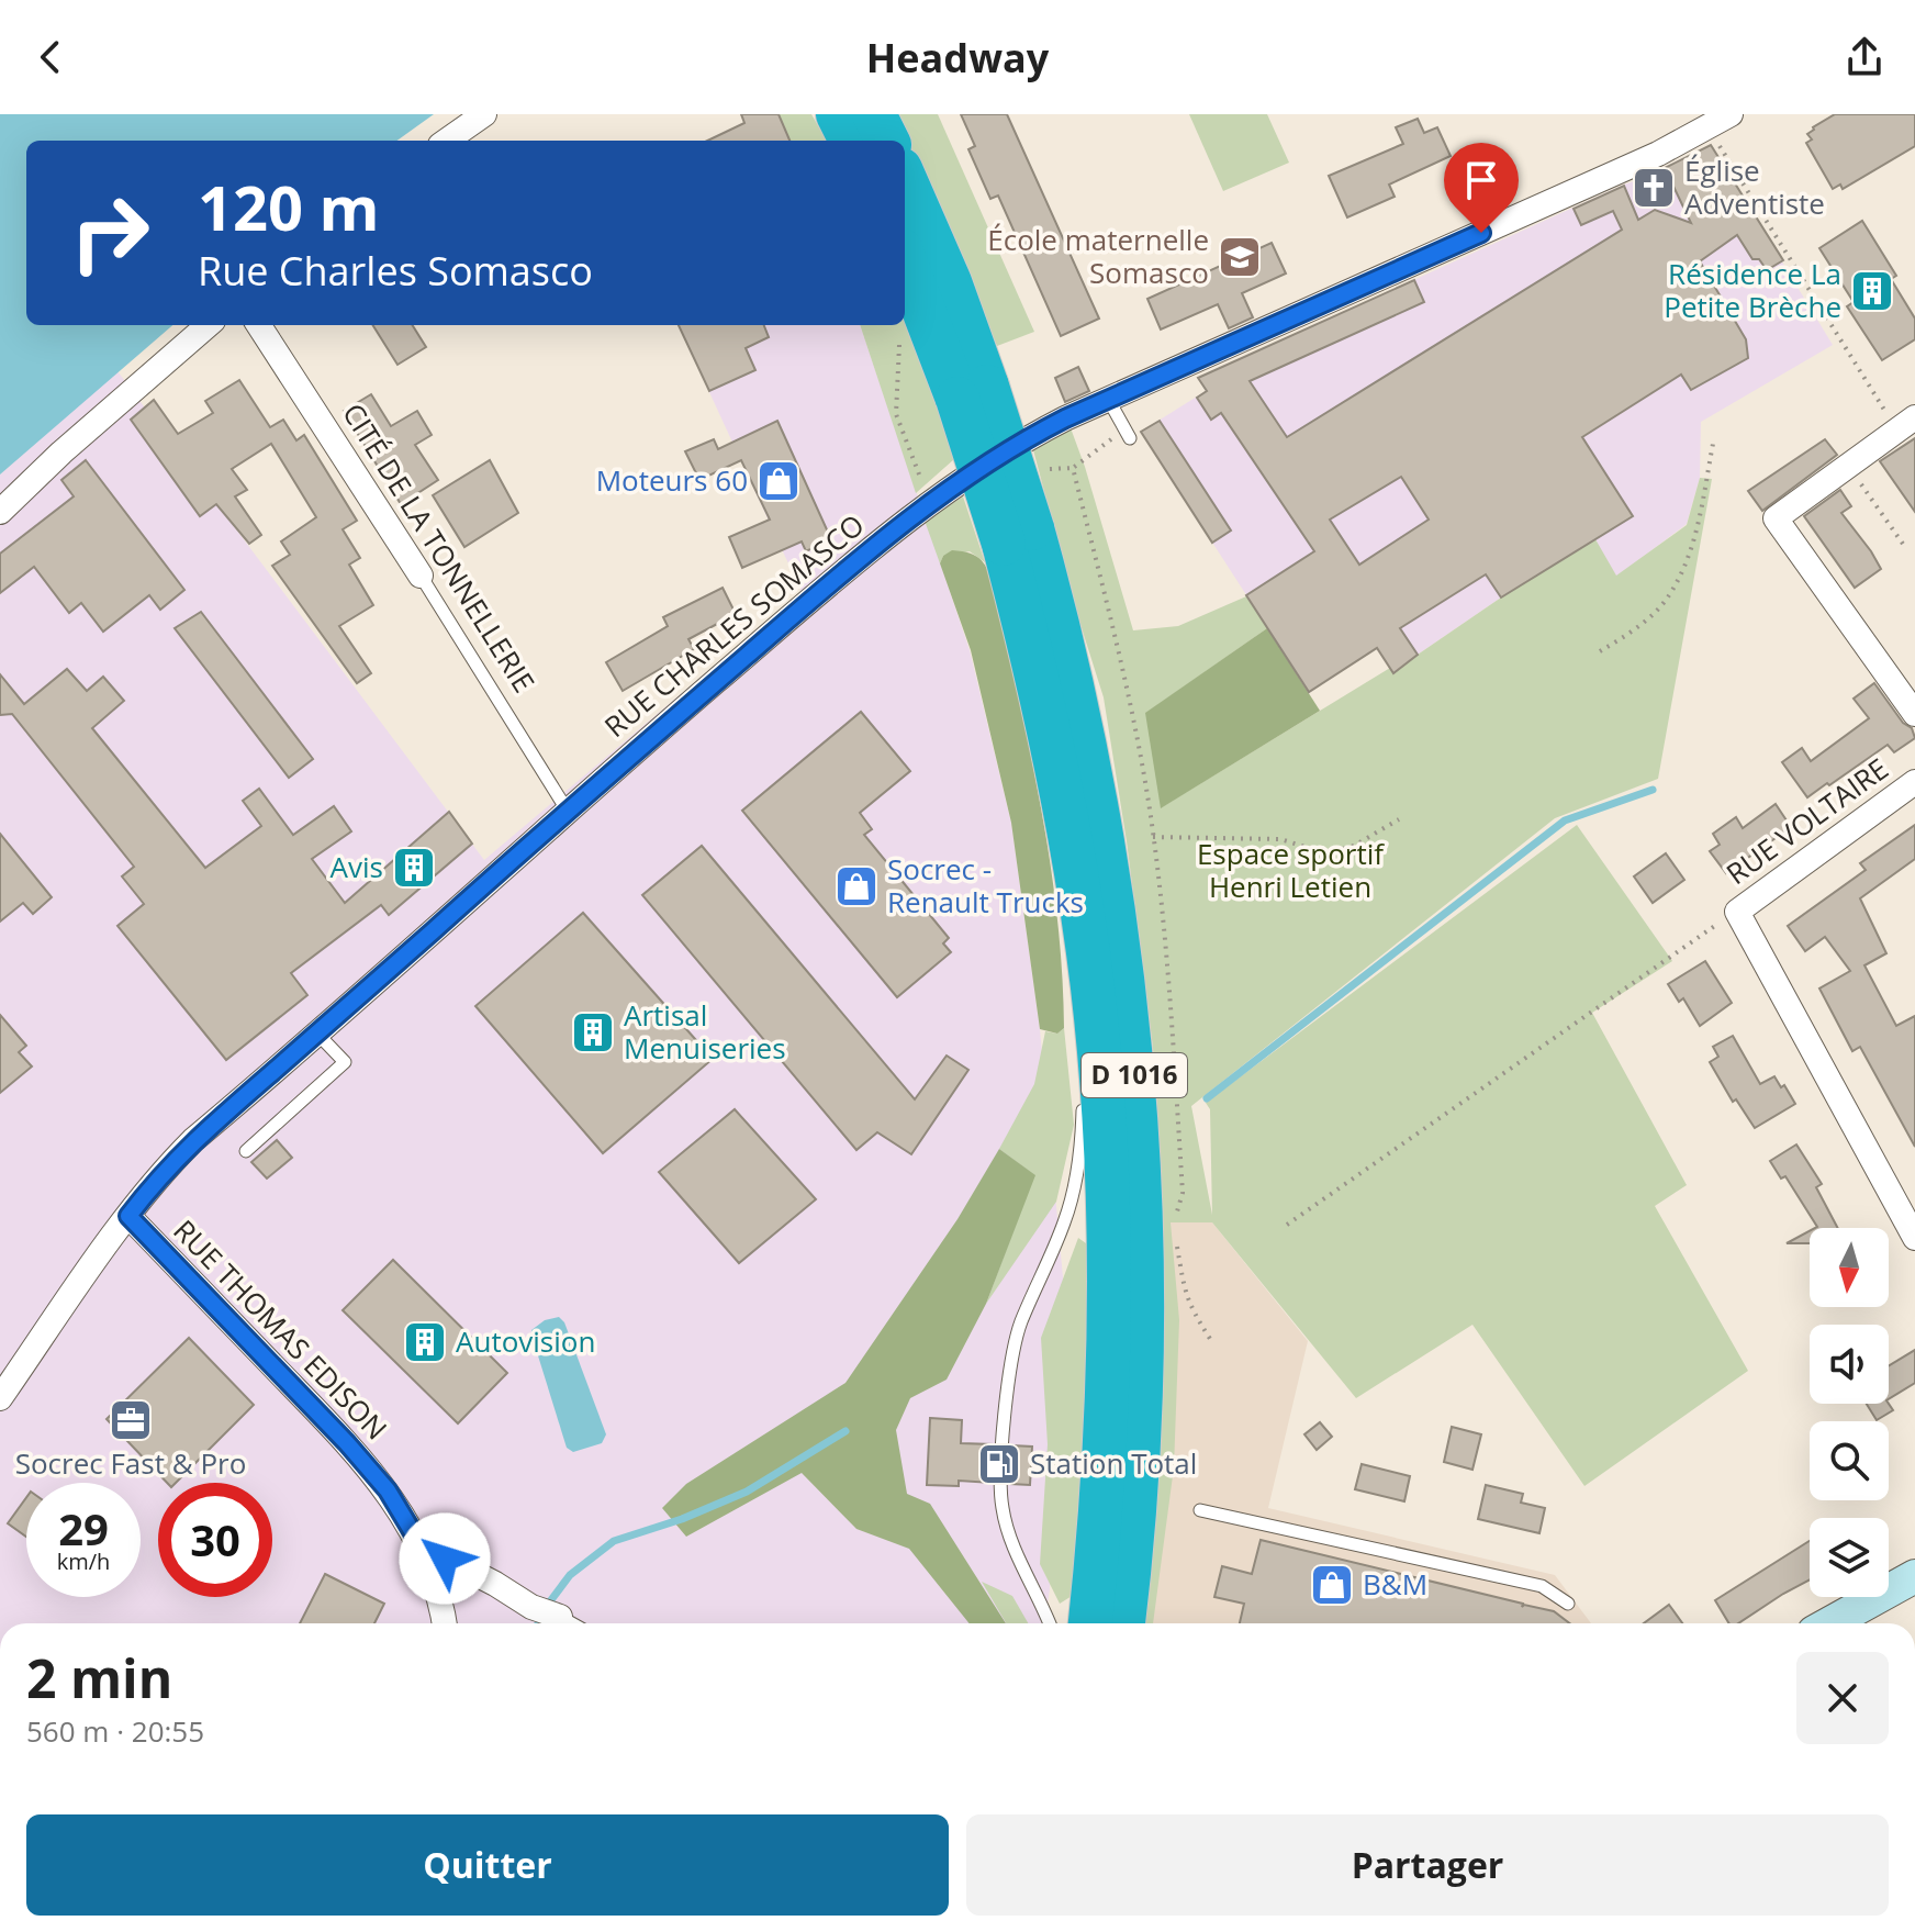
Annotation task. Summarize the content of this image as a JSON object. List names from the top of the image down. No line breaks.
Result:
{"streets":{"highway":["D 1016"],"street":["CITÉ DE LA TONNELLERIE","RUE CHARLES SOMASCO","RUE VOLTAIRE","RUE THOMAS EDISON"]},"crossings":[["CITÉ DE LA TONNELLERIE","RUE CHARLES SOMASCO"],["RUE CHARLES SOMASCO","RUE THOMAS EDISON"]],"parks":["Espace sportif Henri Letien"],"places":{"church":["Église Adventiste"],"school or university":["École maternelle Somasco"],"building":["Résidence La Petite Brèche","Avis","Artisal Menuiseries","Autovision"],"shop":["Moteurs 60","Socrec - Renault Trucks","B&M"],"office":["Socrec Fast & Pro"],"fuel station":["Station Total"]},"north":"bottom","page":{"header":"Headway","turn":["120 m","Rue Charles Somasco"],"speed":"29 km/h","limit":"30","heading":["2 min","560 m · 20:55"],"buttons":["Quitter","Partager"]}}
